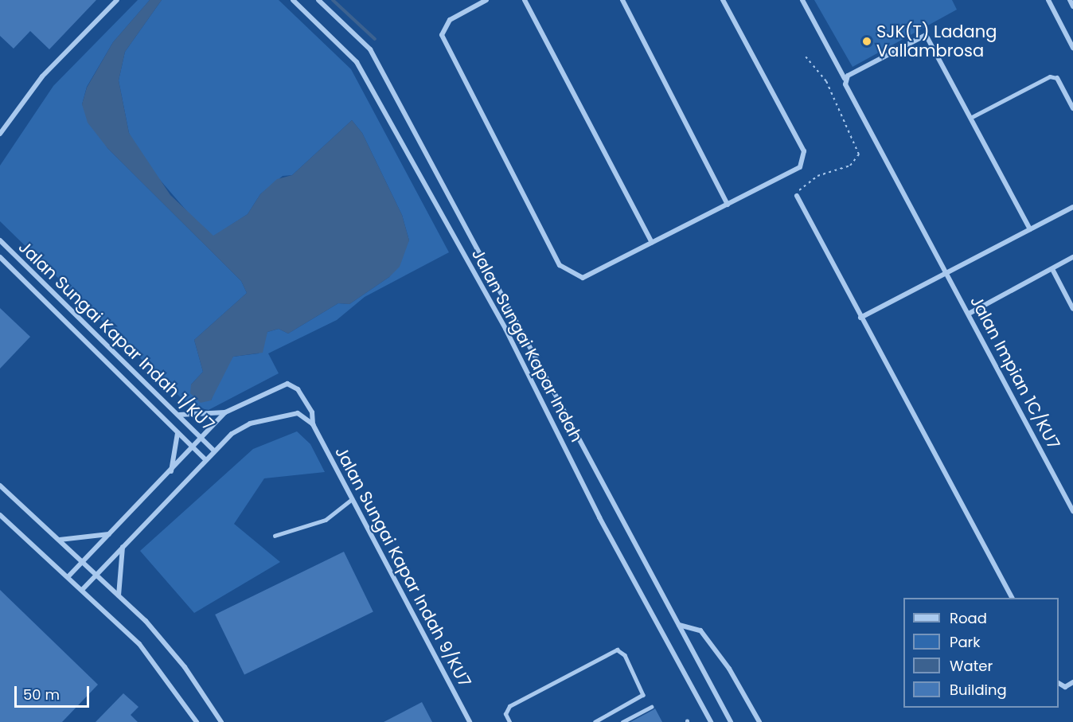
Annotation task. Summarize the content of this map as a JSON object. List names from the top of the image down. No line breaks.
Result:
{"streets":{"street":["Jalan Sungai Kapar Indah 1/KU7","Jalan Sungai Kapar Indah","Jalan Impian 1C/KU7","Jalan Sungai Kapar Indah 9/KU7"]},"places":["SJK(T) Ladang Vallambrosa"],"legend":["Road","Park","Water","Building"],"scale_bar":"50 m"}
